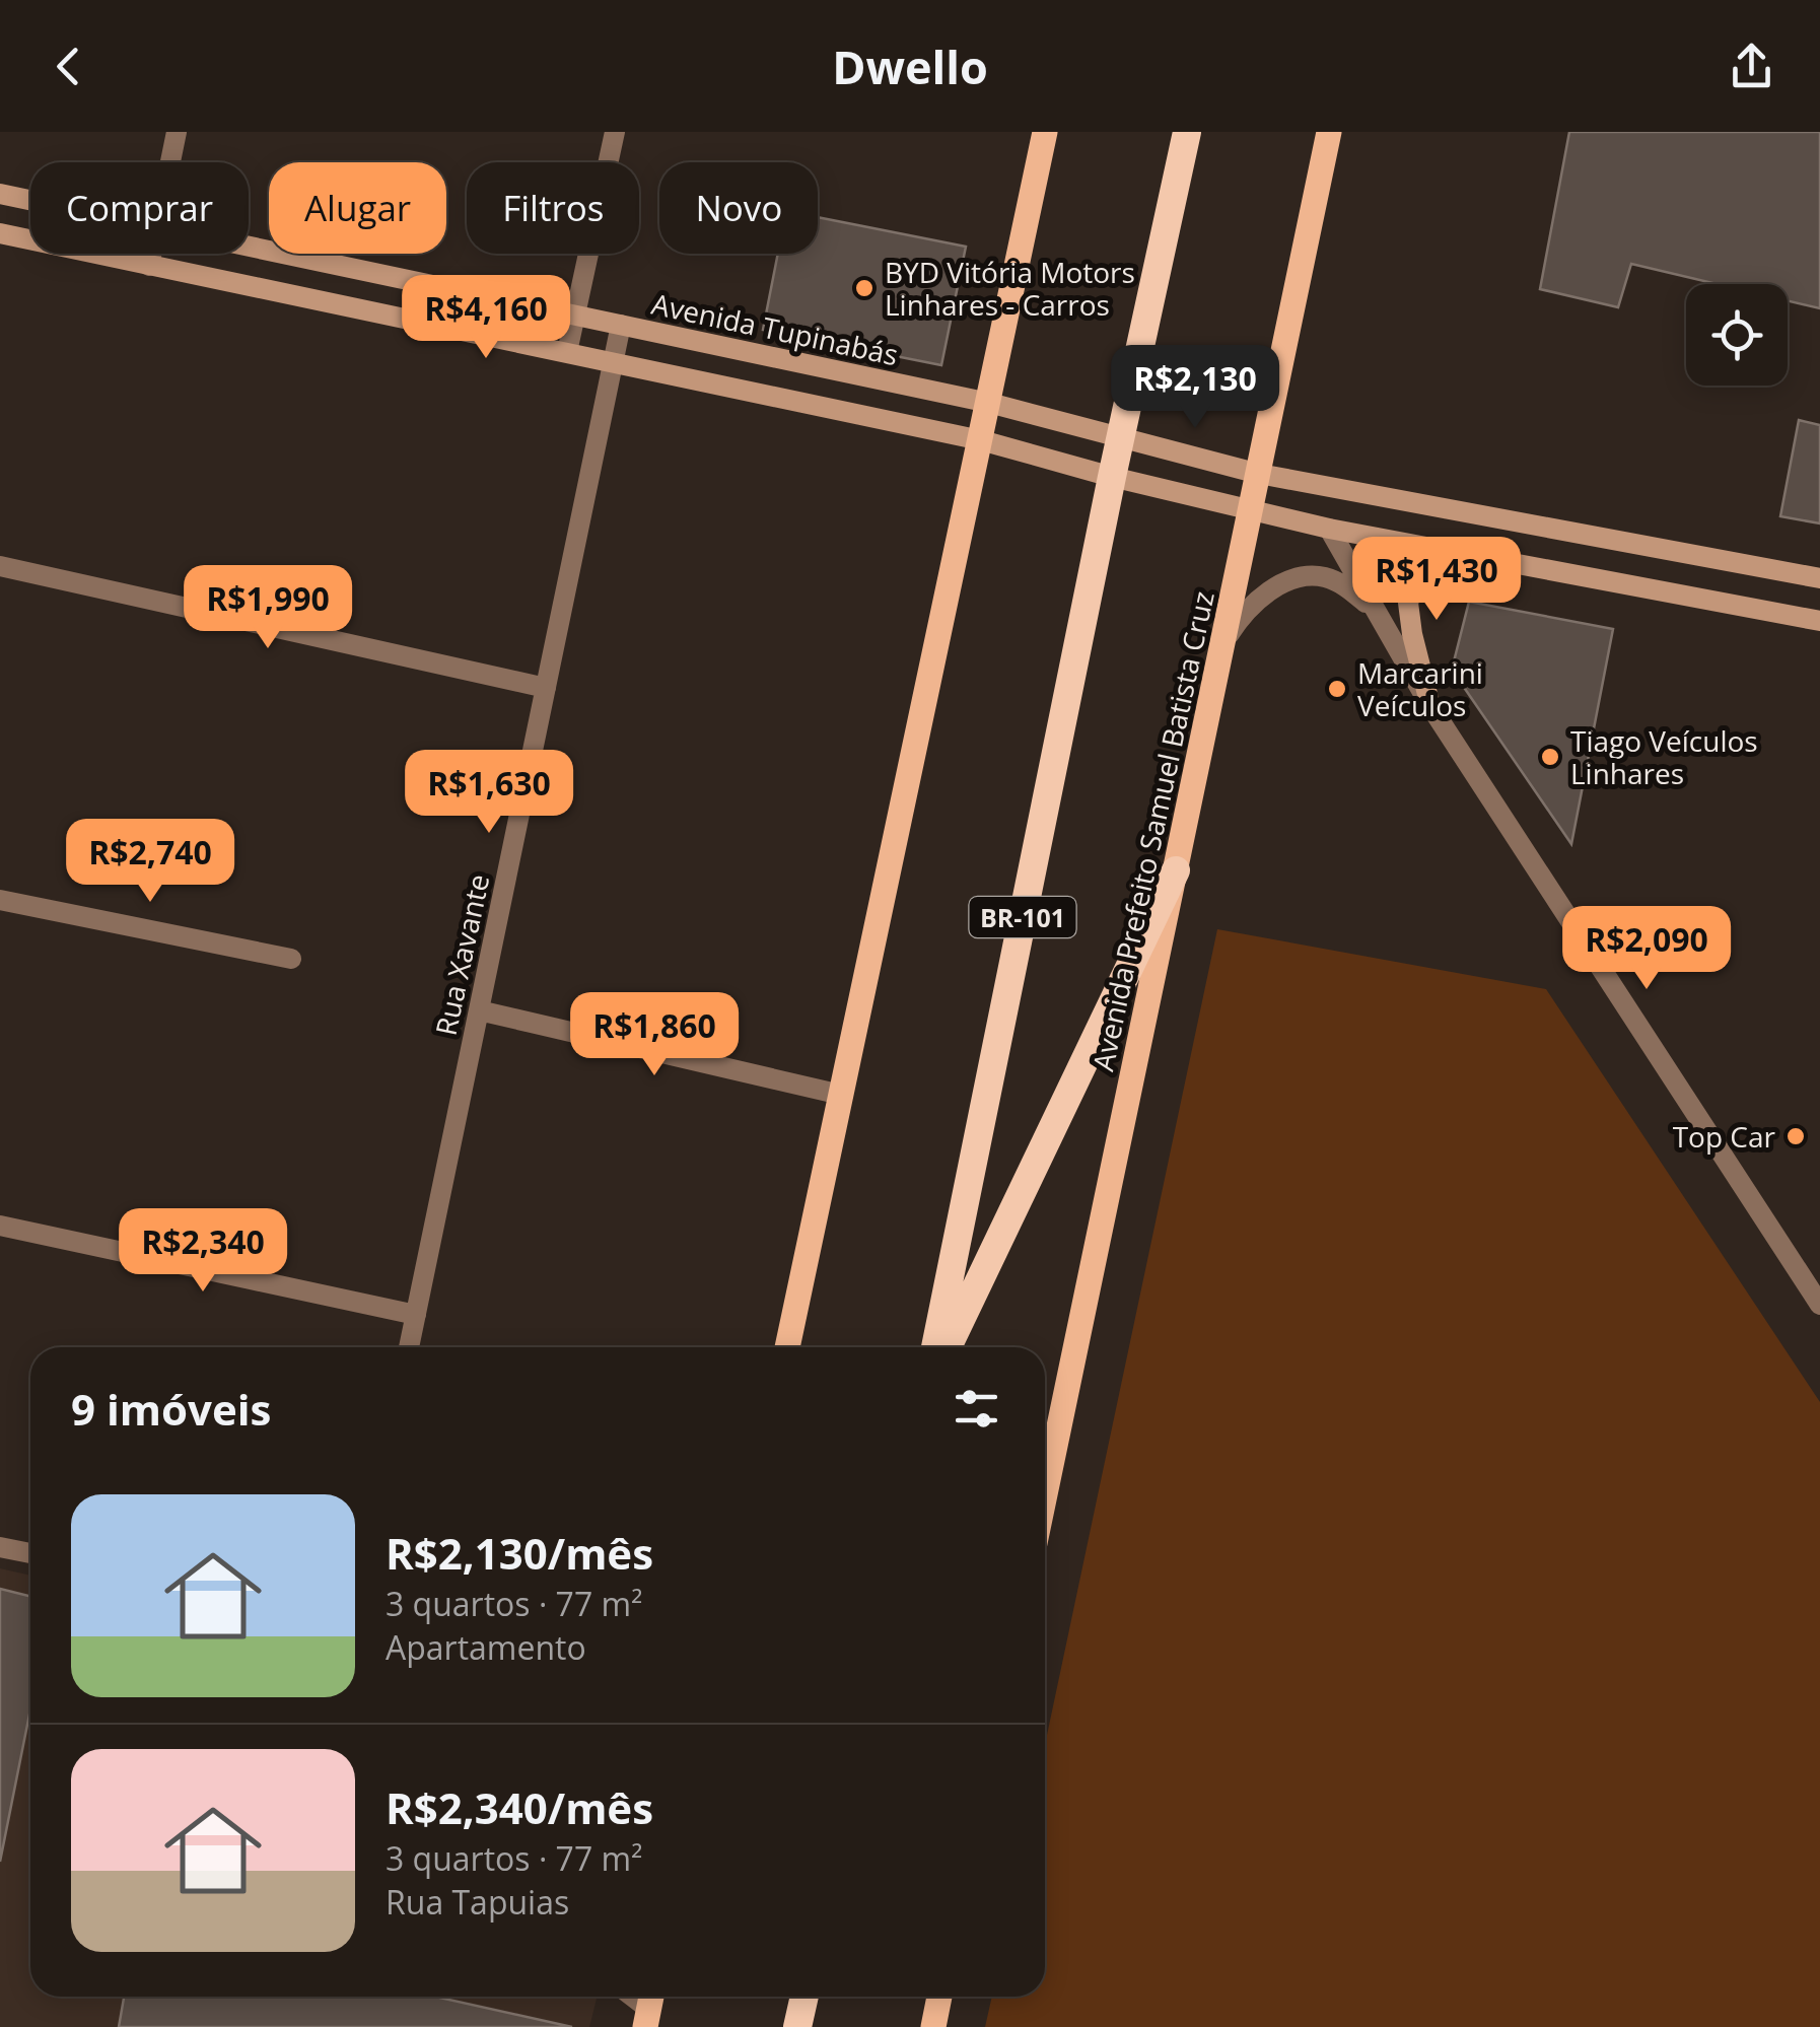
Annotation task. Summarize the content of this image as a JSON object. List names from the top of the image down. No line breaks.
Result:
{"streets":{"highway":["BR-101"],"main road":["Avenida Tupinabás","Avenida Prefeito Samuel Batista Cruz"],"street":["Rua Xavante"]},"crossings":[["Avenida Tupinabás","Avenida Prefeito Samuel Batista Cruz"],["Avenida Tupinabás","BR-101"],["Avenida Tupinabás","Rua Xavante"]],"places":["BYD Vitória Motors Linhares - Carros","Marcarini Veículos","Tiago Veículos Linhares","Top Car"],"page":{"header":"Dwello","chip":["Comprar","Alugar","Filtros","Novo"],"price":["R$4,160","R$2,130","R$1,430","R$1,990","R$1,630","R$2,740","R$2,090","R$1,860","R$2,340"],"heading":"9 imóveis","list":[{"name":"R$2,130/mês","note":"3 quartos · 77 m² · Apartamento"},{"name":"R$2,340/mês","note":"3 quartos · 77 m² · Rua Tapuias"}]}}
